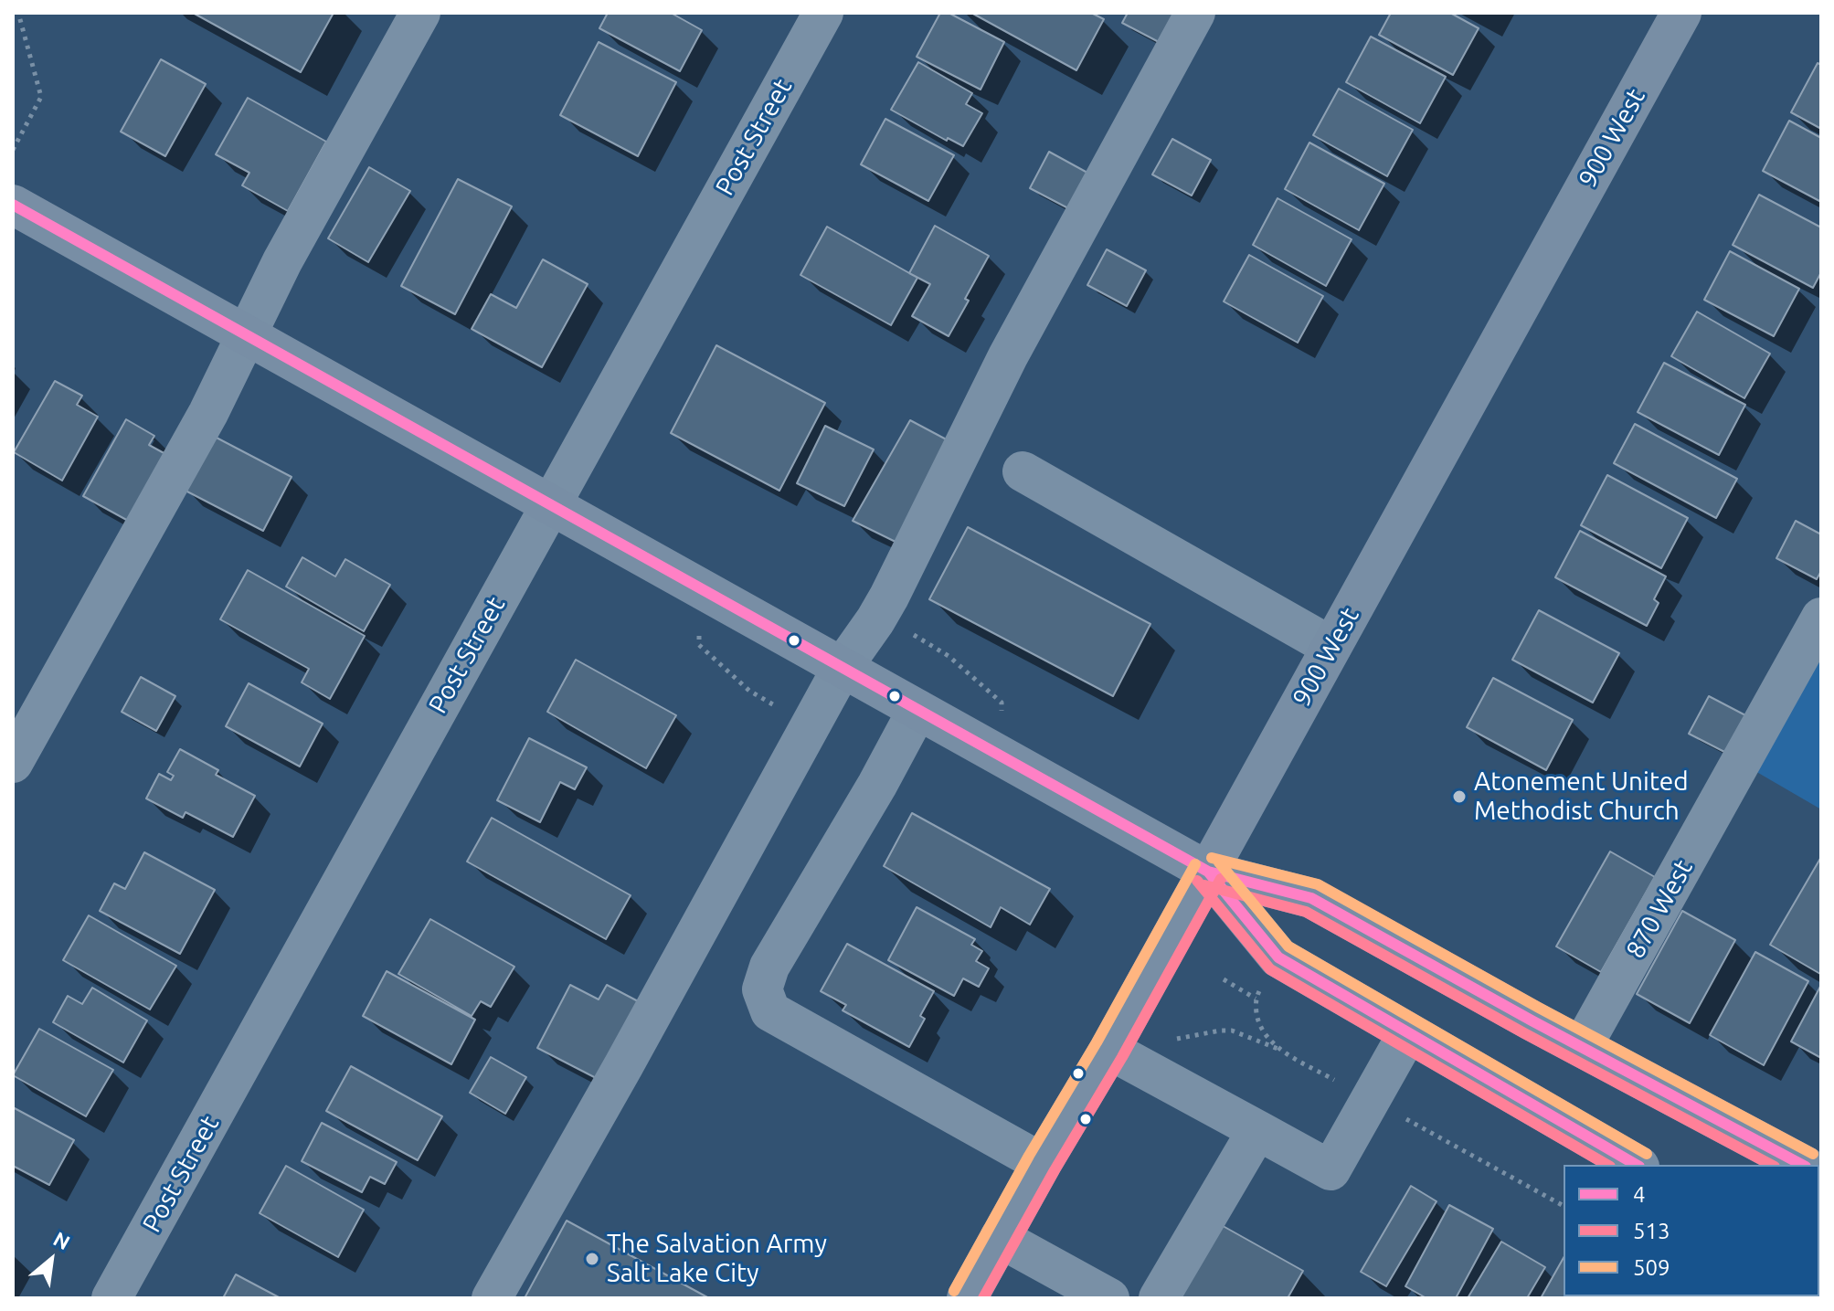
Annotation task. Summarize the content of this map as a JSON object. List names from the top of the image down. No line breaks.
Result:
{"streets":{"main road":["900 West"],"street":["Post Street","870 West"]},"places":["Atonement United Methodist Church","The Salvation Army Salt Lake City"],"lines":["transit line 4","transit line 509","transit line 513"],"legend":["4","513","509"],"north":"top right"}
